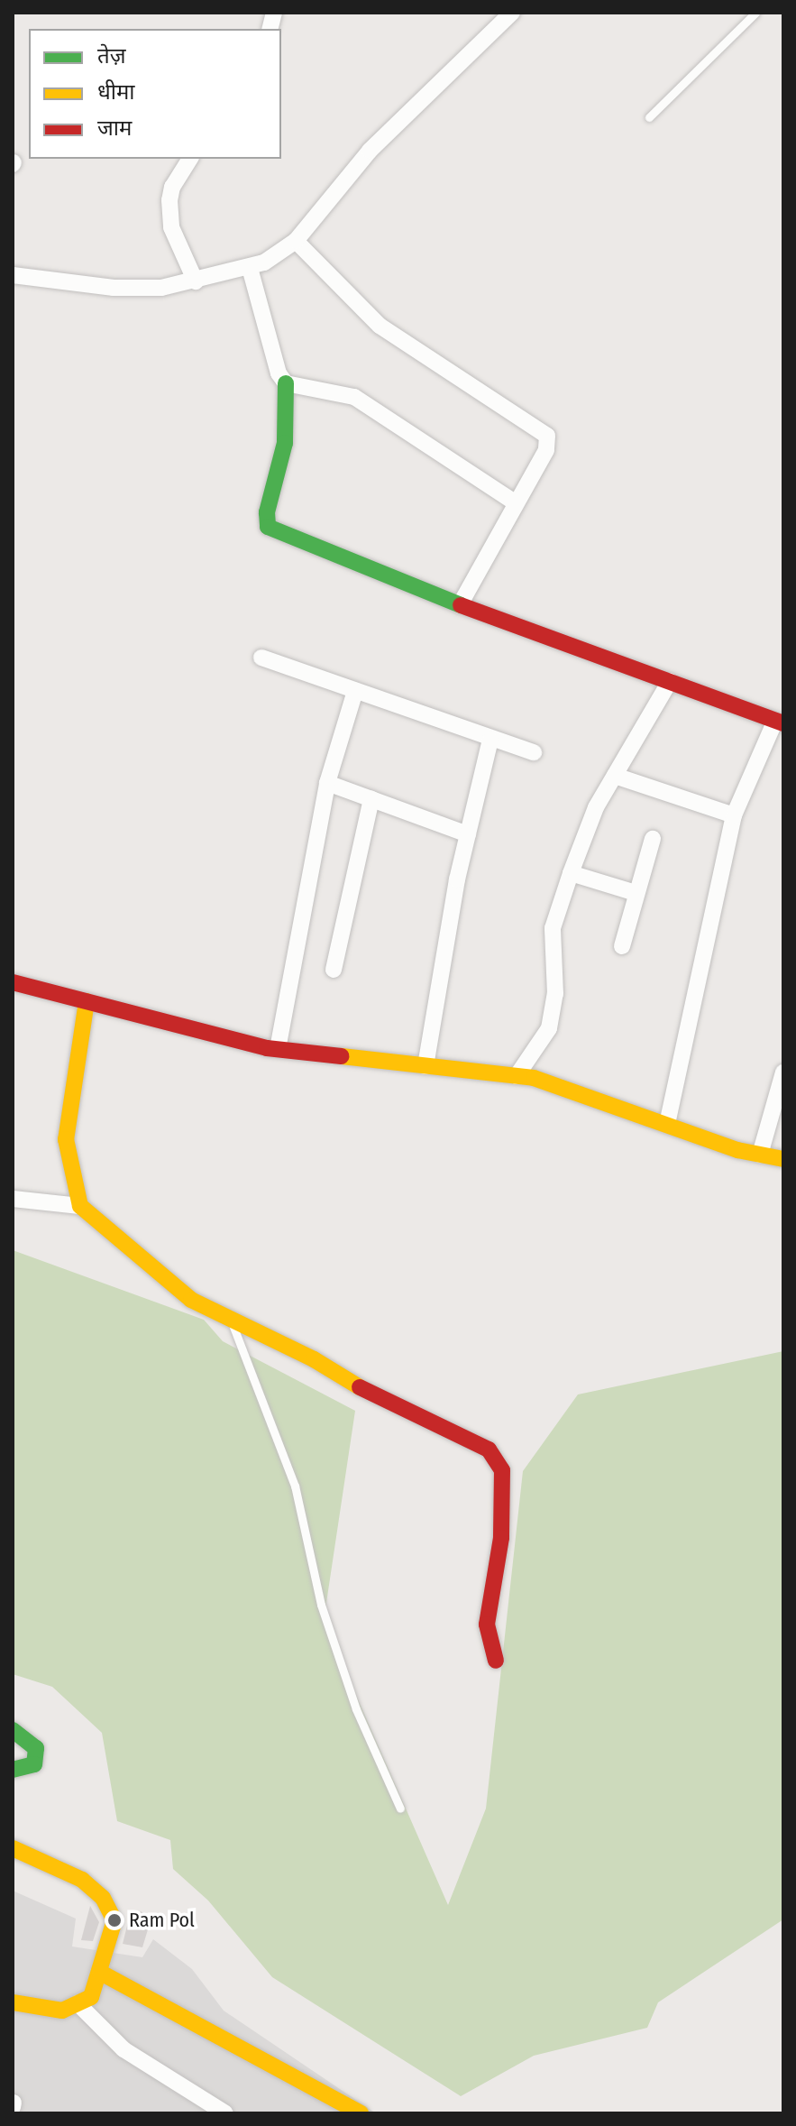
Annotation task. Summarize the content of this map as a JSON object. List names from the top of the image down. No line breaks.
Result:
{"places":["Ram Pol"],"legend":["तेज़","धीमा","जाम"]}
